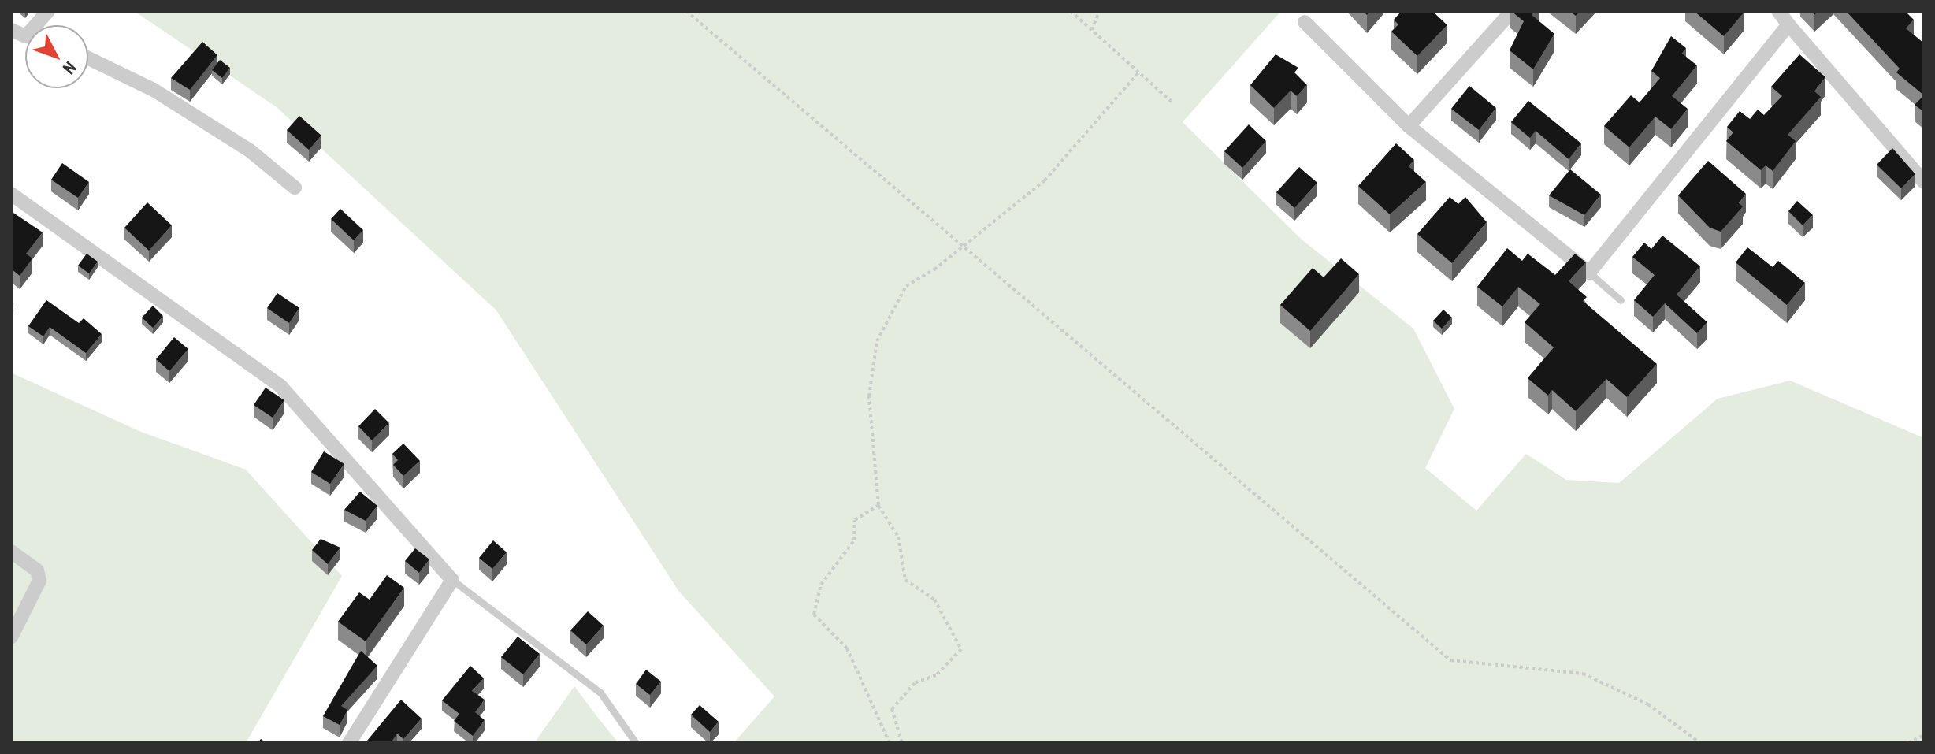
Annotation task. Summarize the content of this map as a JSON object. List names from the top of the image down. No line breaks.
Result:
{"north":"bottom right"}
